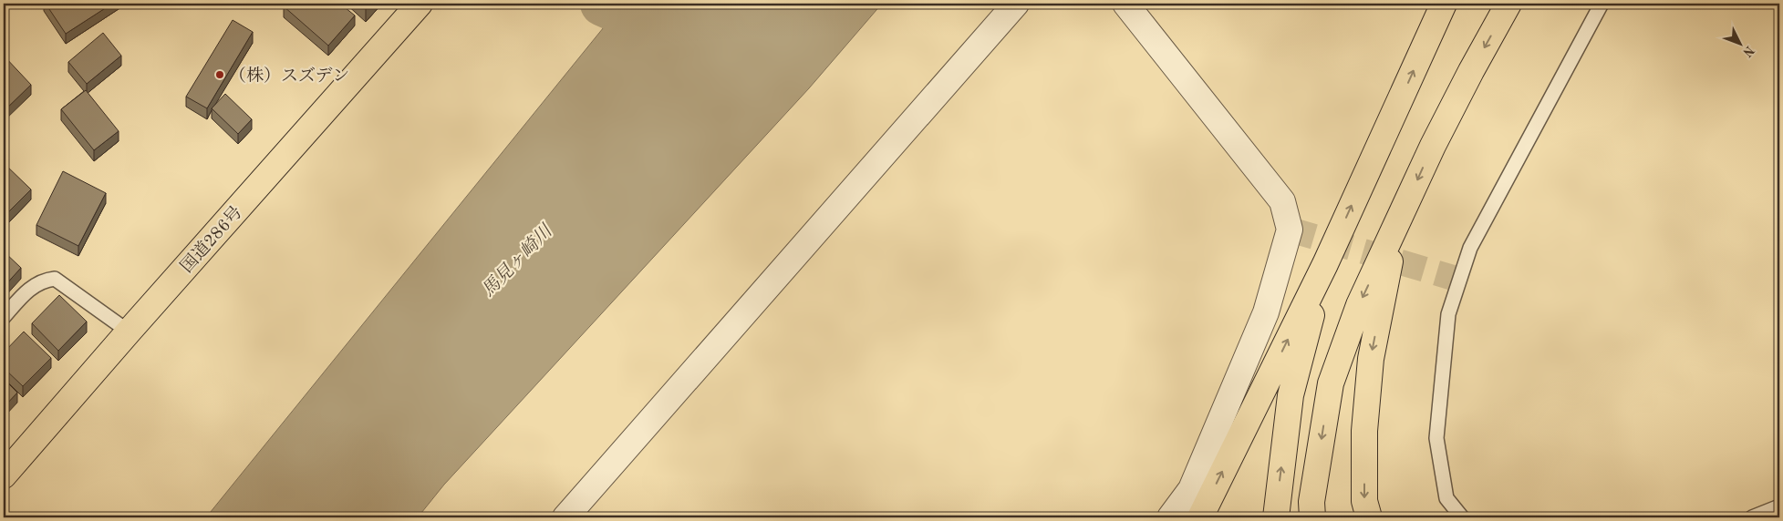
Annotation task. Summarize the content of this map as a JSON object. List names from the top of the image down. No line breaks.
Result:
{"streets":{"highway":["国道286号"]},"water":["馬見ヶ崎川"],"places":["（株）スズデン"],"north":"bottom right"}
